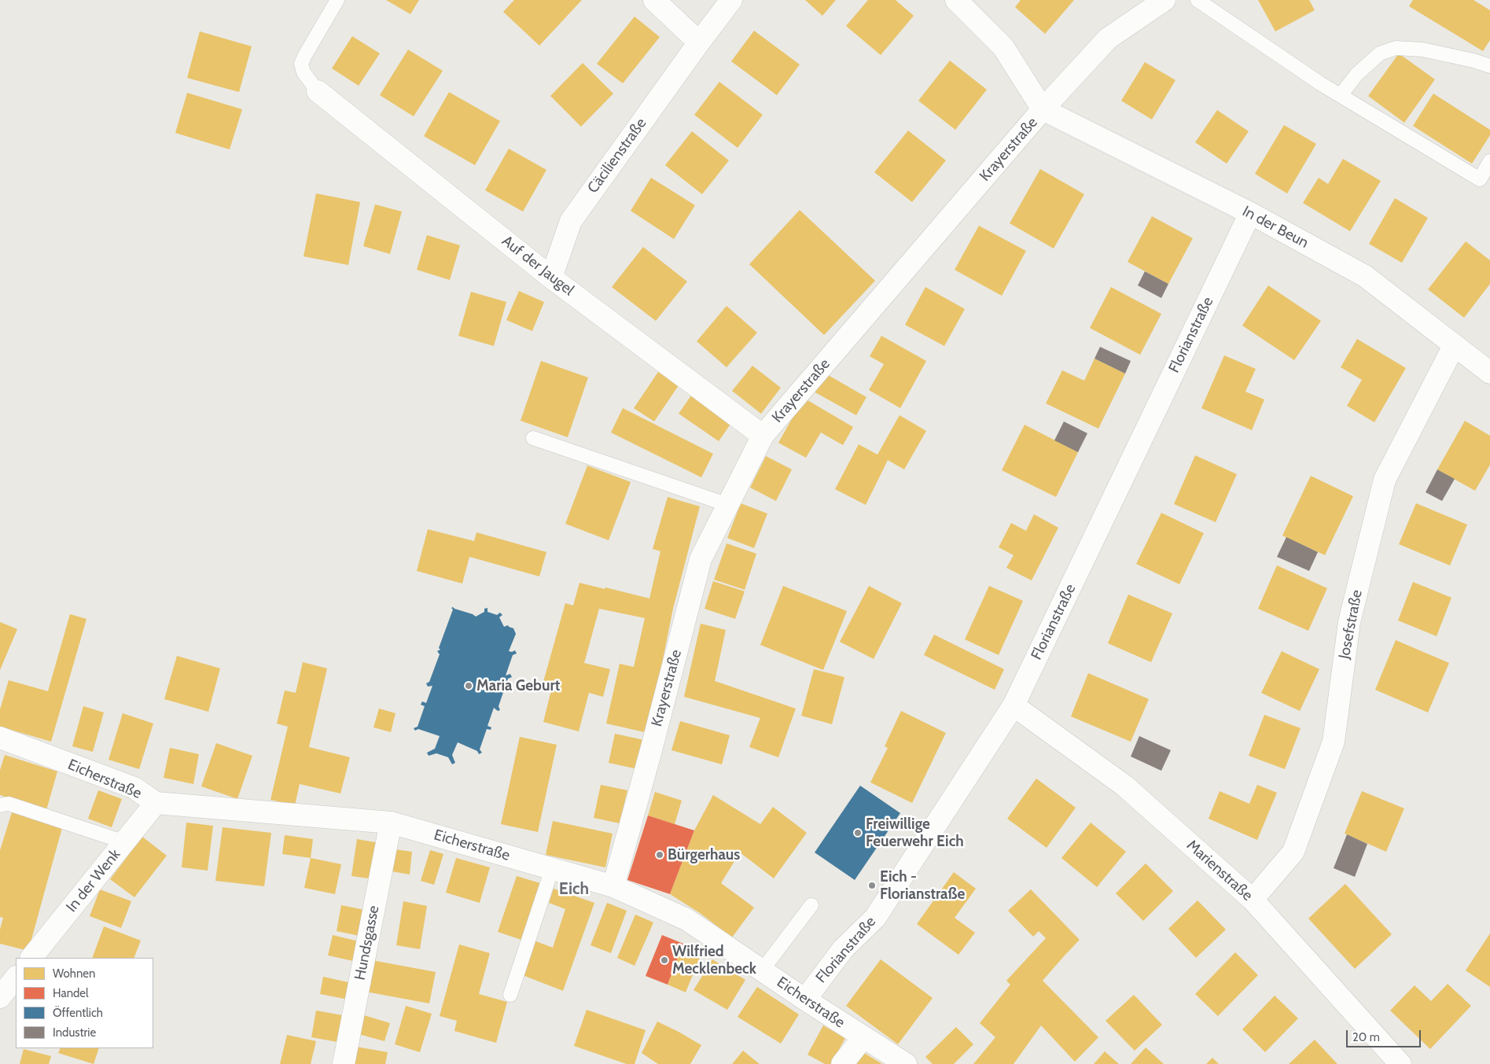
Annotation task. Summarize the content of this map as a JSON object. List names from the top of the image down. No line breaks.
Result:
{"streets":{"street":["Krayerstraße","Cäcilienstraße","In der Beun","Auf der Jaugel","Florianstraße","Josefstraße","Eicherstraße","Marienstraße","In der Wenk","Hundsgasse"]},"crossings":[["Krayerstraße","In der Beun"],["Krayerstraße","Auf der Jaugel"],["Krayerstraße","Eicherstraße"],["Cäcilienstraße","Auf der Jaugel"],["In der Beun","Florianstraße"],["In der Beun","Josefstraße"],["Florianstraße","Eicherstraße"],["Florianstraße","Marienstraße"],["Josefstraße","Marienstraße"],["Eicherstraße","In der Wenk"],["Eicherstraße","Hundsgasse"]],"districts":["Eich"],"places":["Maria Geburt","Freiwillige Feuerwehr Eich","Bürgerhaus","Eich - Florianstraße","Wilfried Mecklenbeck"],"legend":["Wohnen","Handel","Öffentlich","Industrie"],"scale_bar":"20 m"}
